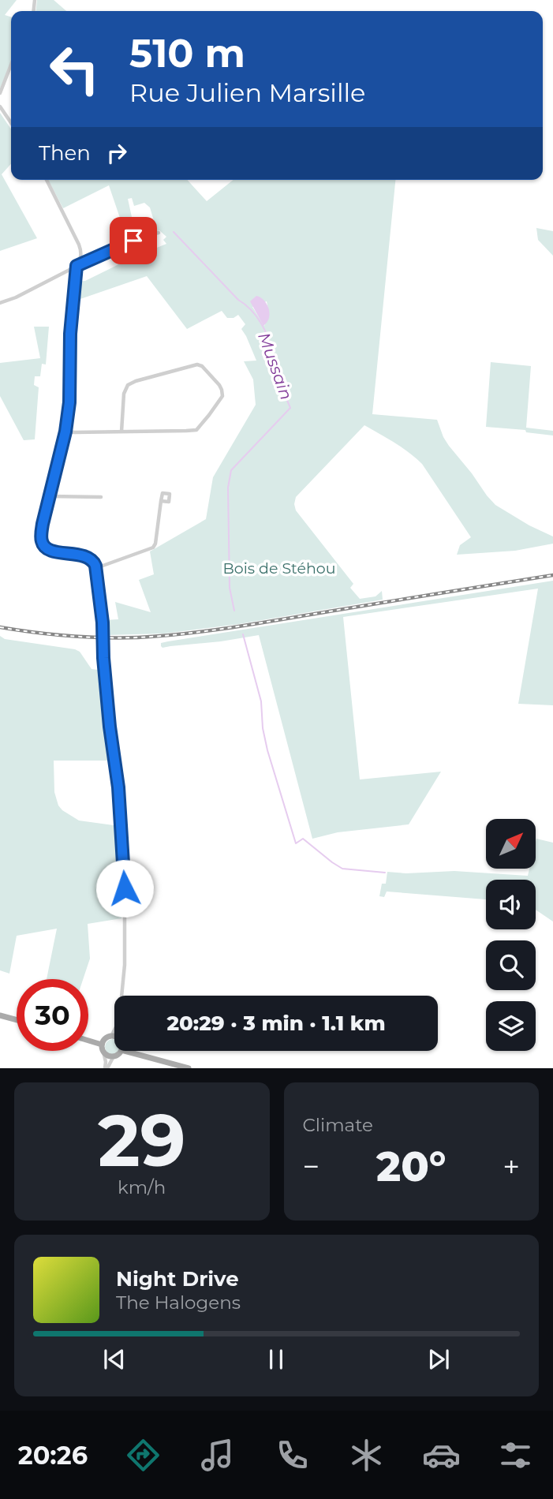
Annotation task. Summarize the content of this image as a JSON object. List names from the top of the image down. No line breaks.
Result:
{"water":["Mussain"],"parks":["Bois de Stéhou"],"north":"top right","page":{"turn":["510 m","Rue Julien Marsille"],"then":"Then","limit":"30","trip":"20:29 · 3 min · 1.1 km","tile":[["29","km/h"],"Climate"],"heat":["−","20°","+"],"song":["Night Drive","The Halogens"],"tabs":"20:26"}}
